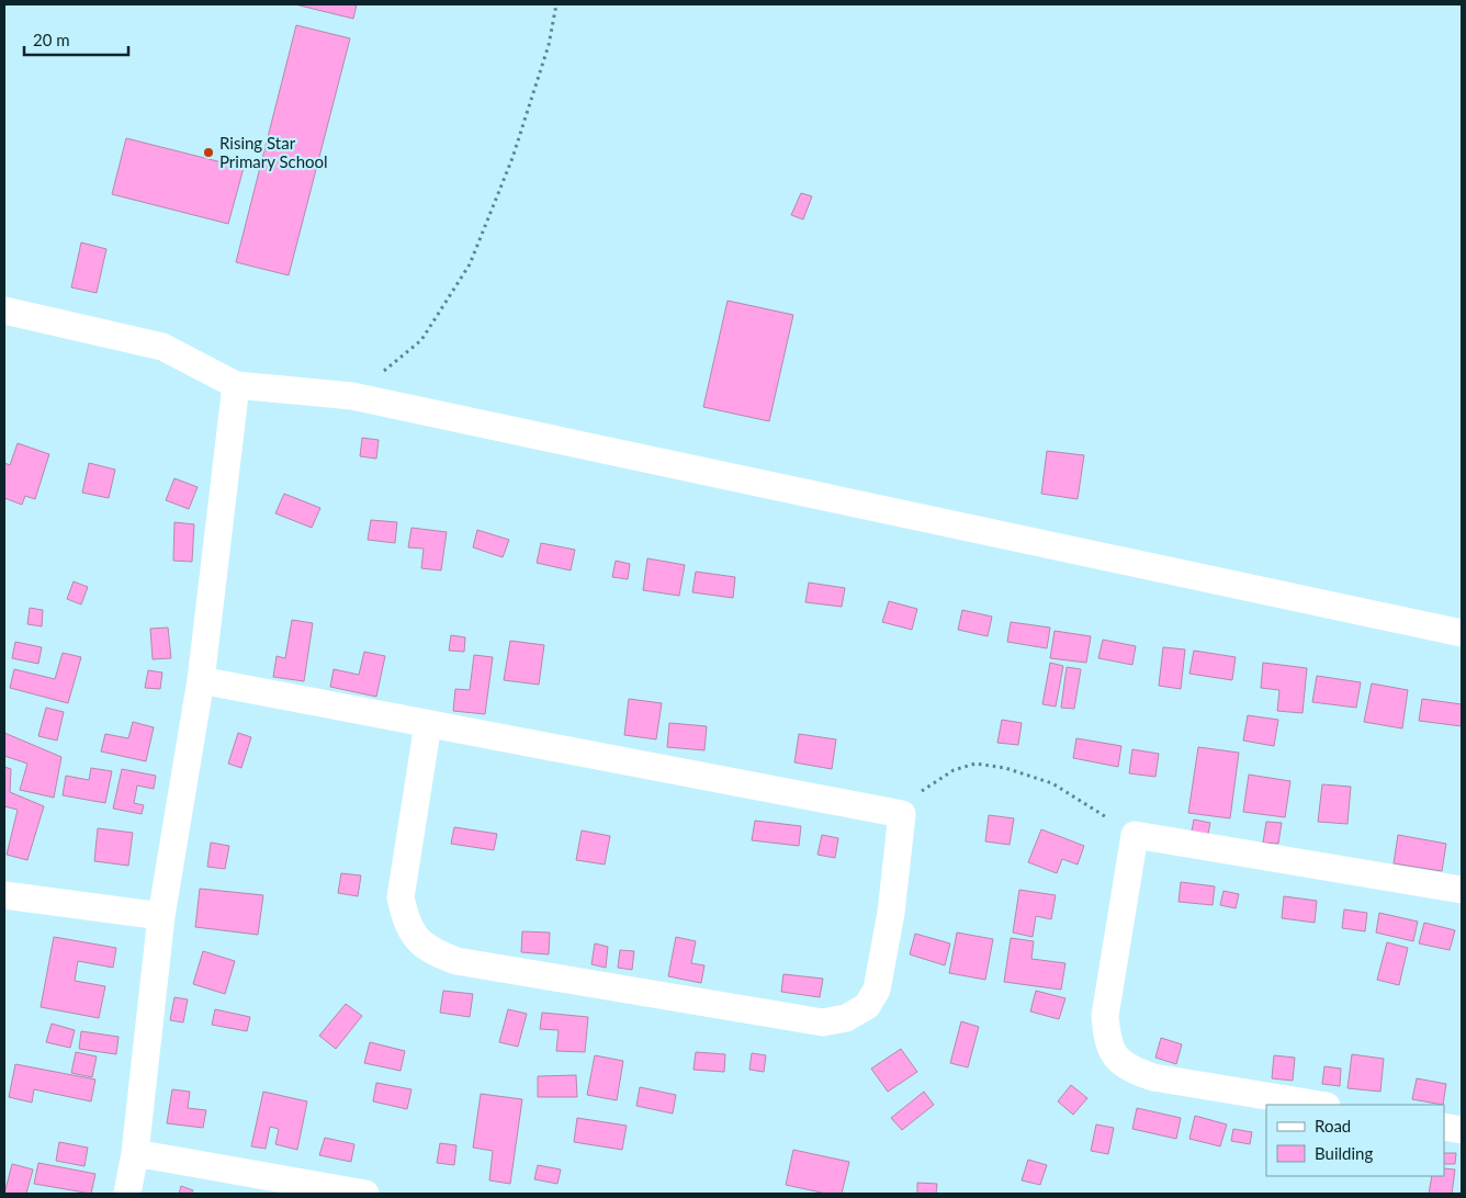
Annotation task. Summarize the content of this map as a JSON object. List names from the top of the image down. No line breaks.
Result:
{"places":["Rising Star Primary School"],"legend":["Road","Building"],"scale_bar":"20 m"}
